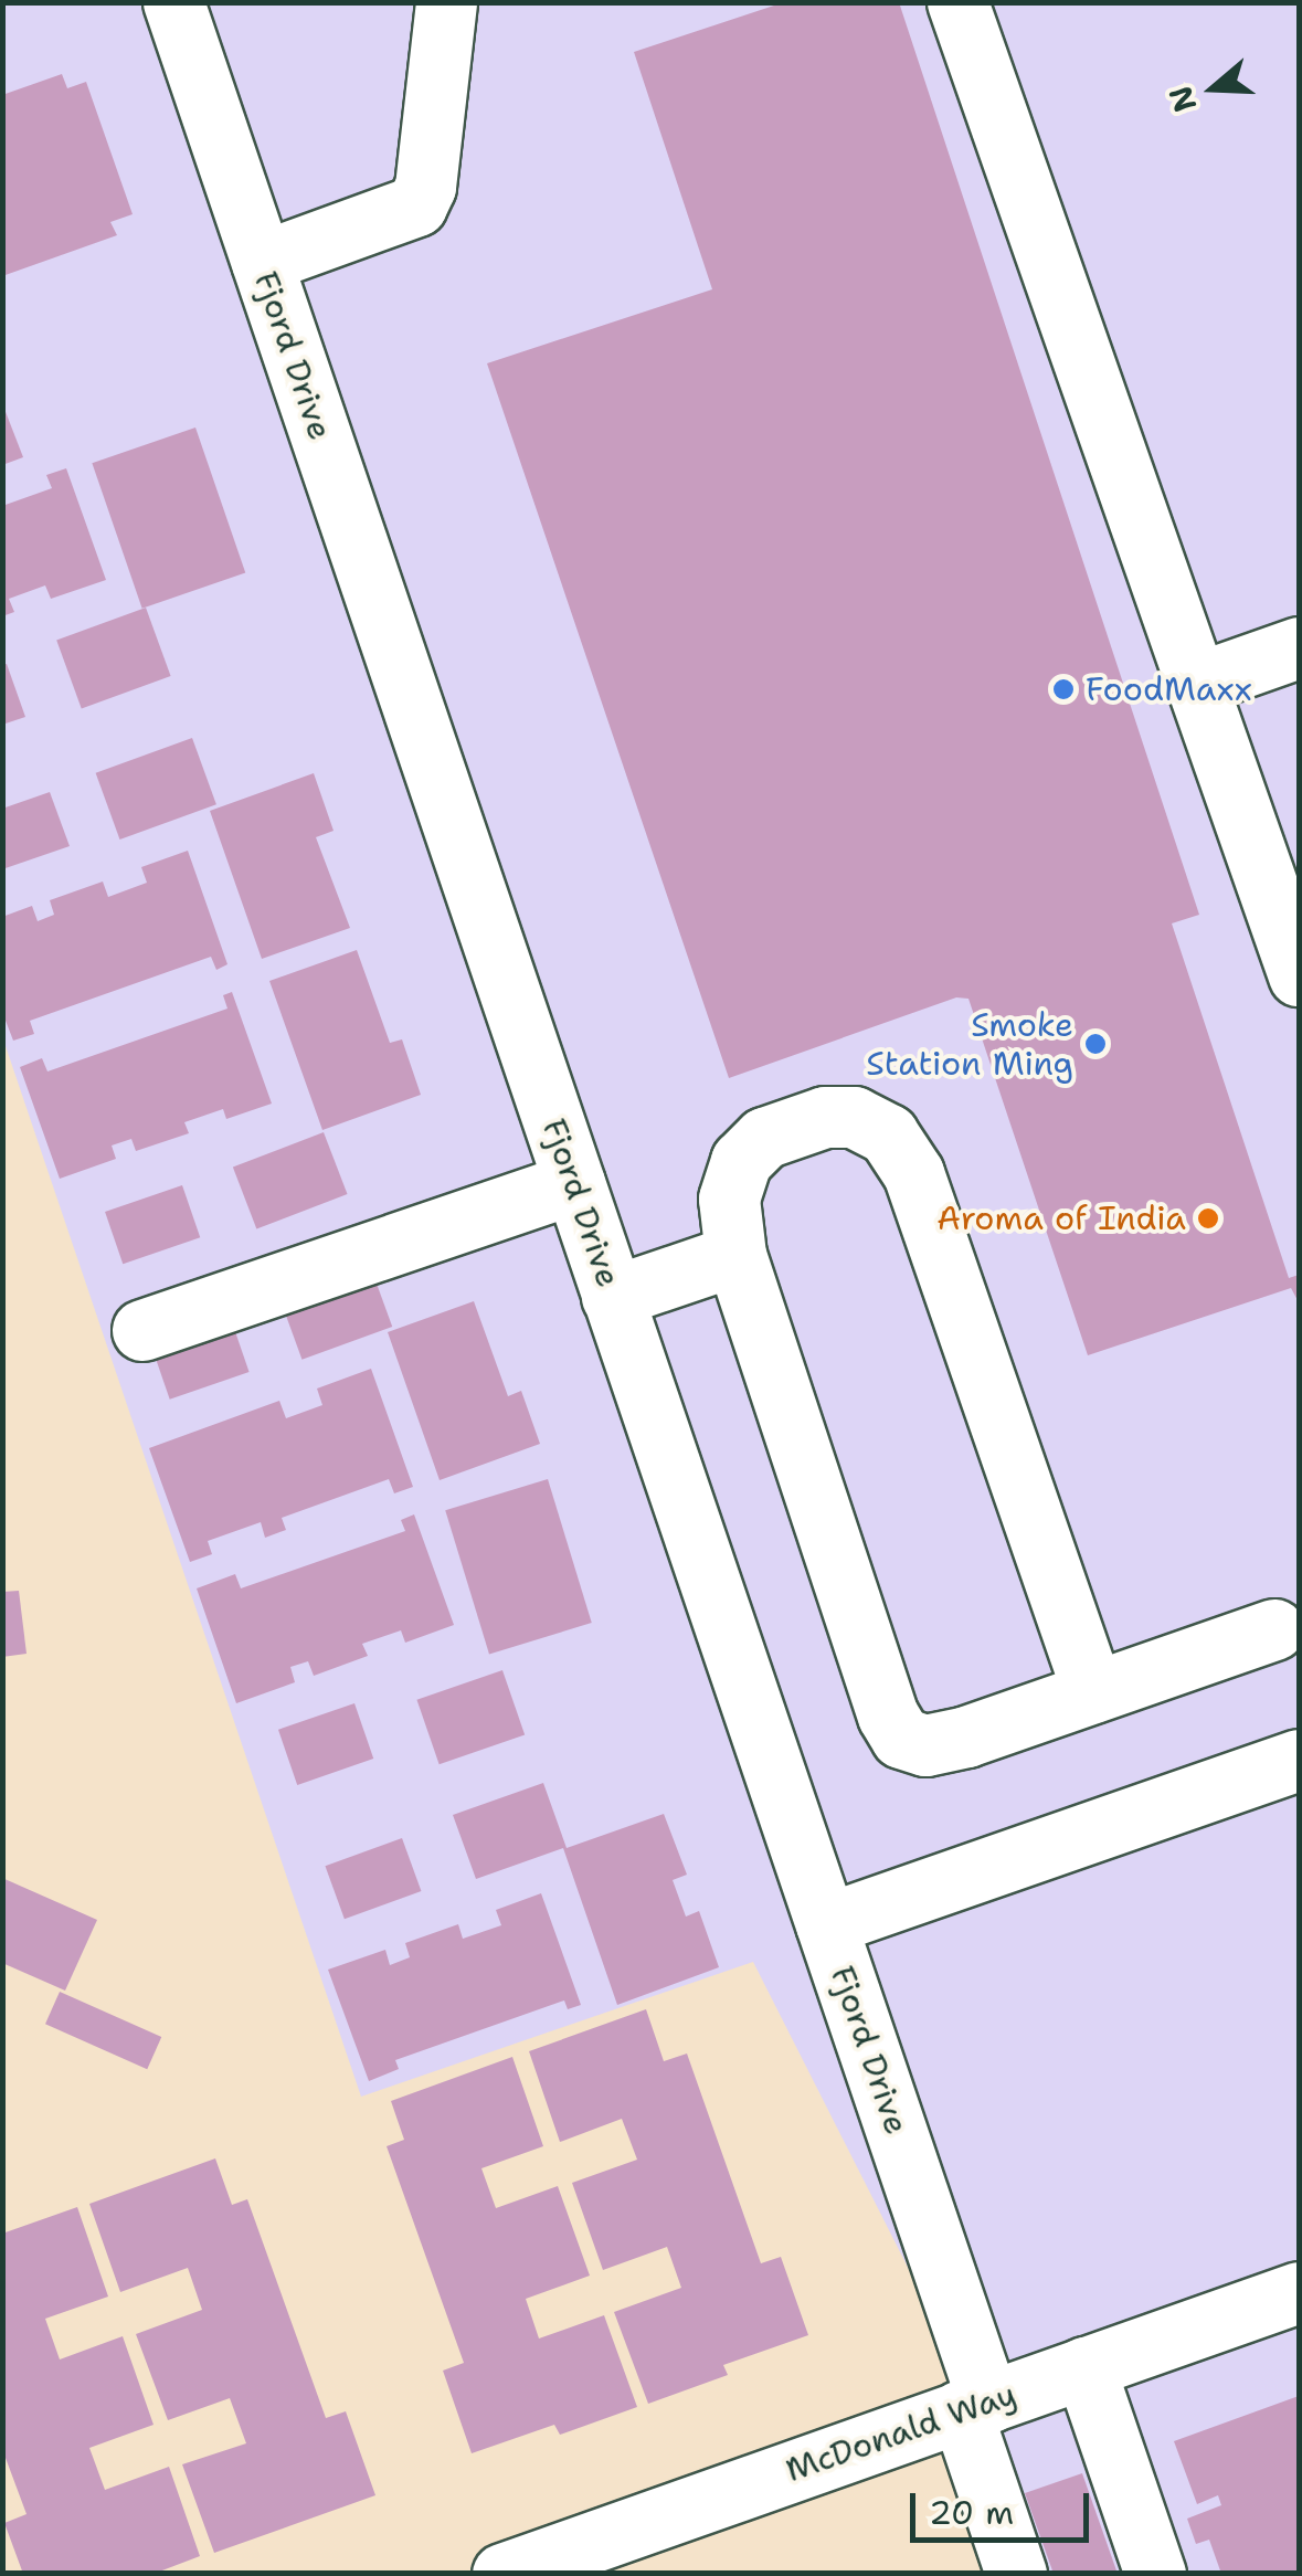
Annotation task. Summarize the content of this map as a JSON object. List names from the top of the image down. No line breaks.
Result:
{"streets":{"street":["Fjord Drive","McDonald Way"]},"crossings":[["Fjord Drive","McDonald Way"]],"places":["FoodMaxx","Smoke Station Ming","Aroma of India"],"scale_bar":"20 m","north":"left"}
